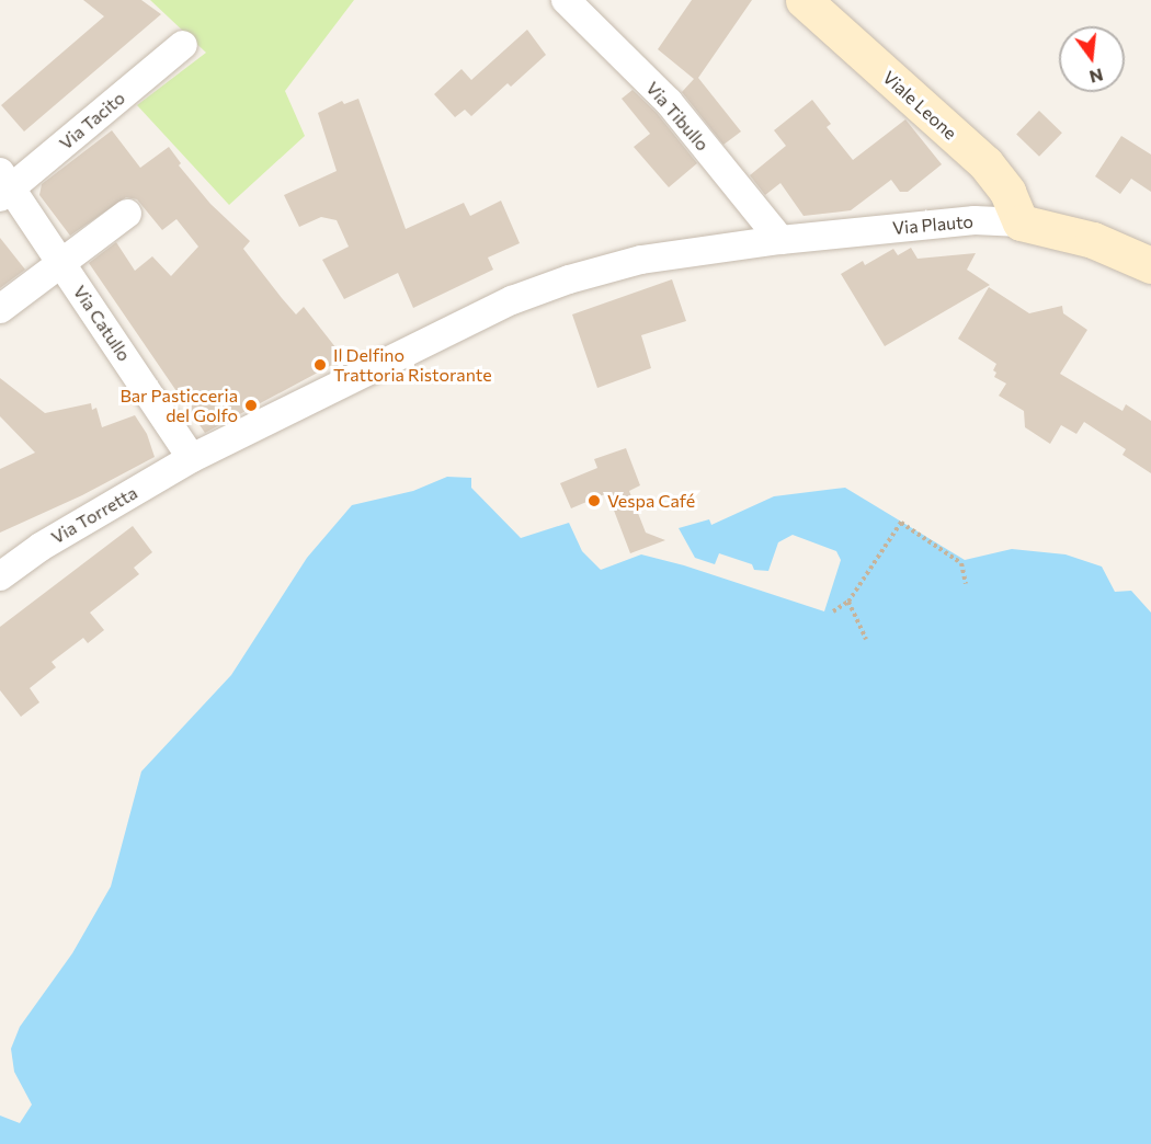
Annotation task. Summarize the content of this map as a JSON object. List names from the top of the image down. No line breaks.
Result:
{"streets":{"main road":["Viale Leone","Via Plauto"],"street":["Via Tibullo","Via Tacito","Via Catullo","Via Torretta"]},"crossings":[["Viale Leone","Via Plauto"],["Via Tibullo","Via Plauto"],["Via Tacito","Via Catullo"],["Via Plauto","Via Torretta"],["Via Catullo","Via Torretta"]],"places":["Il Delfino Trattoria Ristorante","Bar Pasticceria del Golfo","Vespa Café"],"north":"bottom"}
